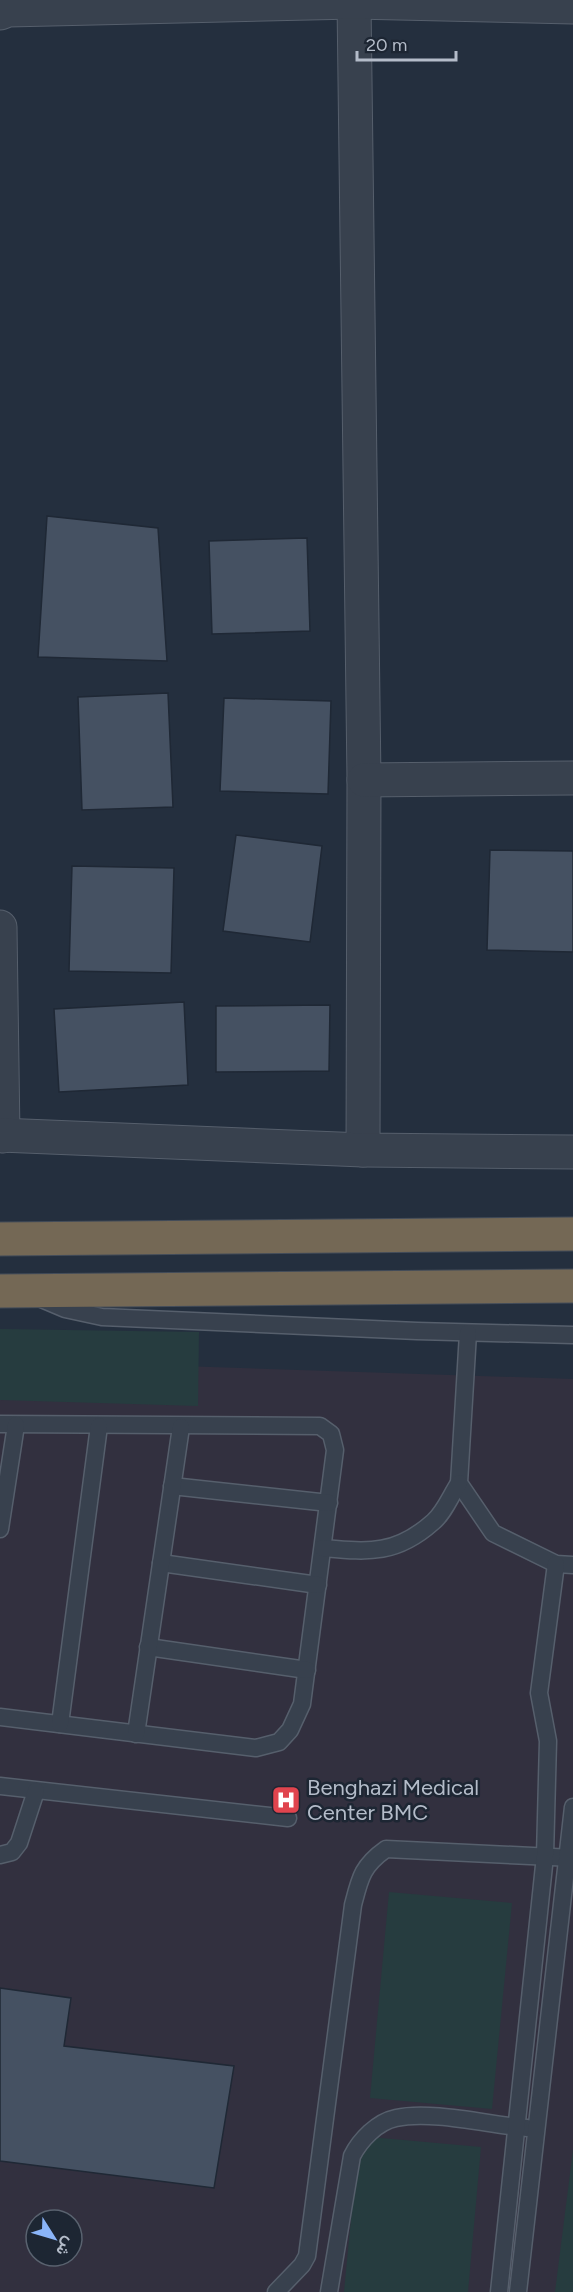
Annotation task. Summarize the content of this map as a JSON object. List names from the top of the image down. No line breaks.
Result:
{"places":{"hospital":["Benghazi Medical Center BMC"]},"scale_bar":"20 m","north":"bottom right"}
